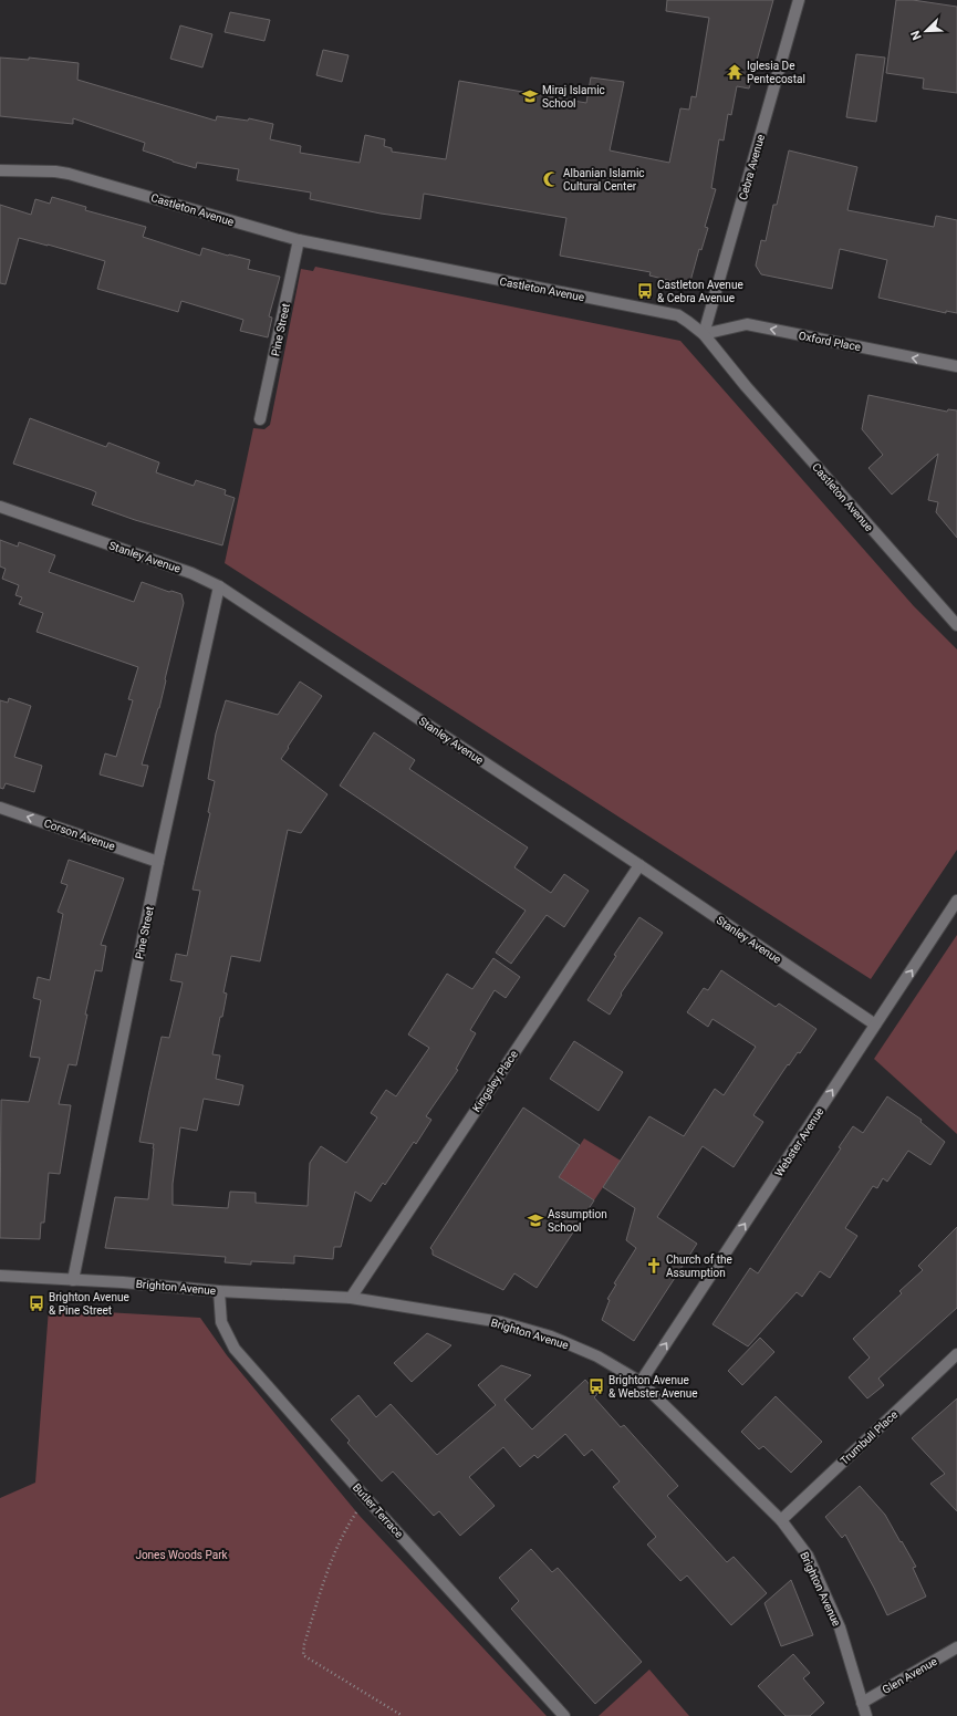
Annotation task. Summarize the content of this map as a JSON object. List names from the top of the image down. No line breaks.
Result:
{"streets":{"street":["Cebra Avenue","Castleton Avenue","Pine Street","Oxford Place","Stanley Avenue","Corson Avenue","Kingsley Place","Webster Avenue","Brighton Avenue","Trumbull Place","Butler Terrace","Glen Avenue"]},"crossings":[["Cebra Avenue","Castleton Avenue"],["Cebra Avenue","Oxford Place"],["Castleton Avenue","Pine Street"],["Castleton Avenue","Oxford Place"],["Pine Street","Stanley Avenue"],["Pine Street","Corson Avenue"],["Pine Street","Brighton Avenue"],["Stanley Avenue","Kingsley Place"],["Stanley Avenue","Webster Avenue"],["Kingsley Place","Brighton Avenue"],["Webster Avenue","Brighton Avenue"],["Brighton Avenue","Trumbull Place"],["Brighton Avenue","Butler Terrace"],["Brighton Avenue","Glen Avenue"]],"one_way":["Oxford Place","Corson Avenue","Webster Avenue"],"parks":["Jones Woods Park"],"places":{"temple":["Iglesia De Pentecostal"],"school or university":["Miraj Islamic School","Assumption School"],"mosque":["Albanian Islamic Cultural Center"],"bus stop":["Castleton Avenue & Cebra Avenue","Brighton Avenue & Pine Street","Brighton Avenue & Webster Avenue"],"church":["Church of the Assumption"]},"north":"bottom left"}
